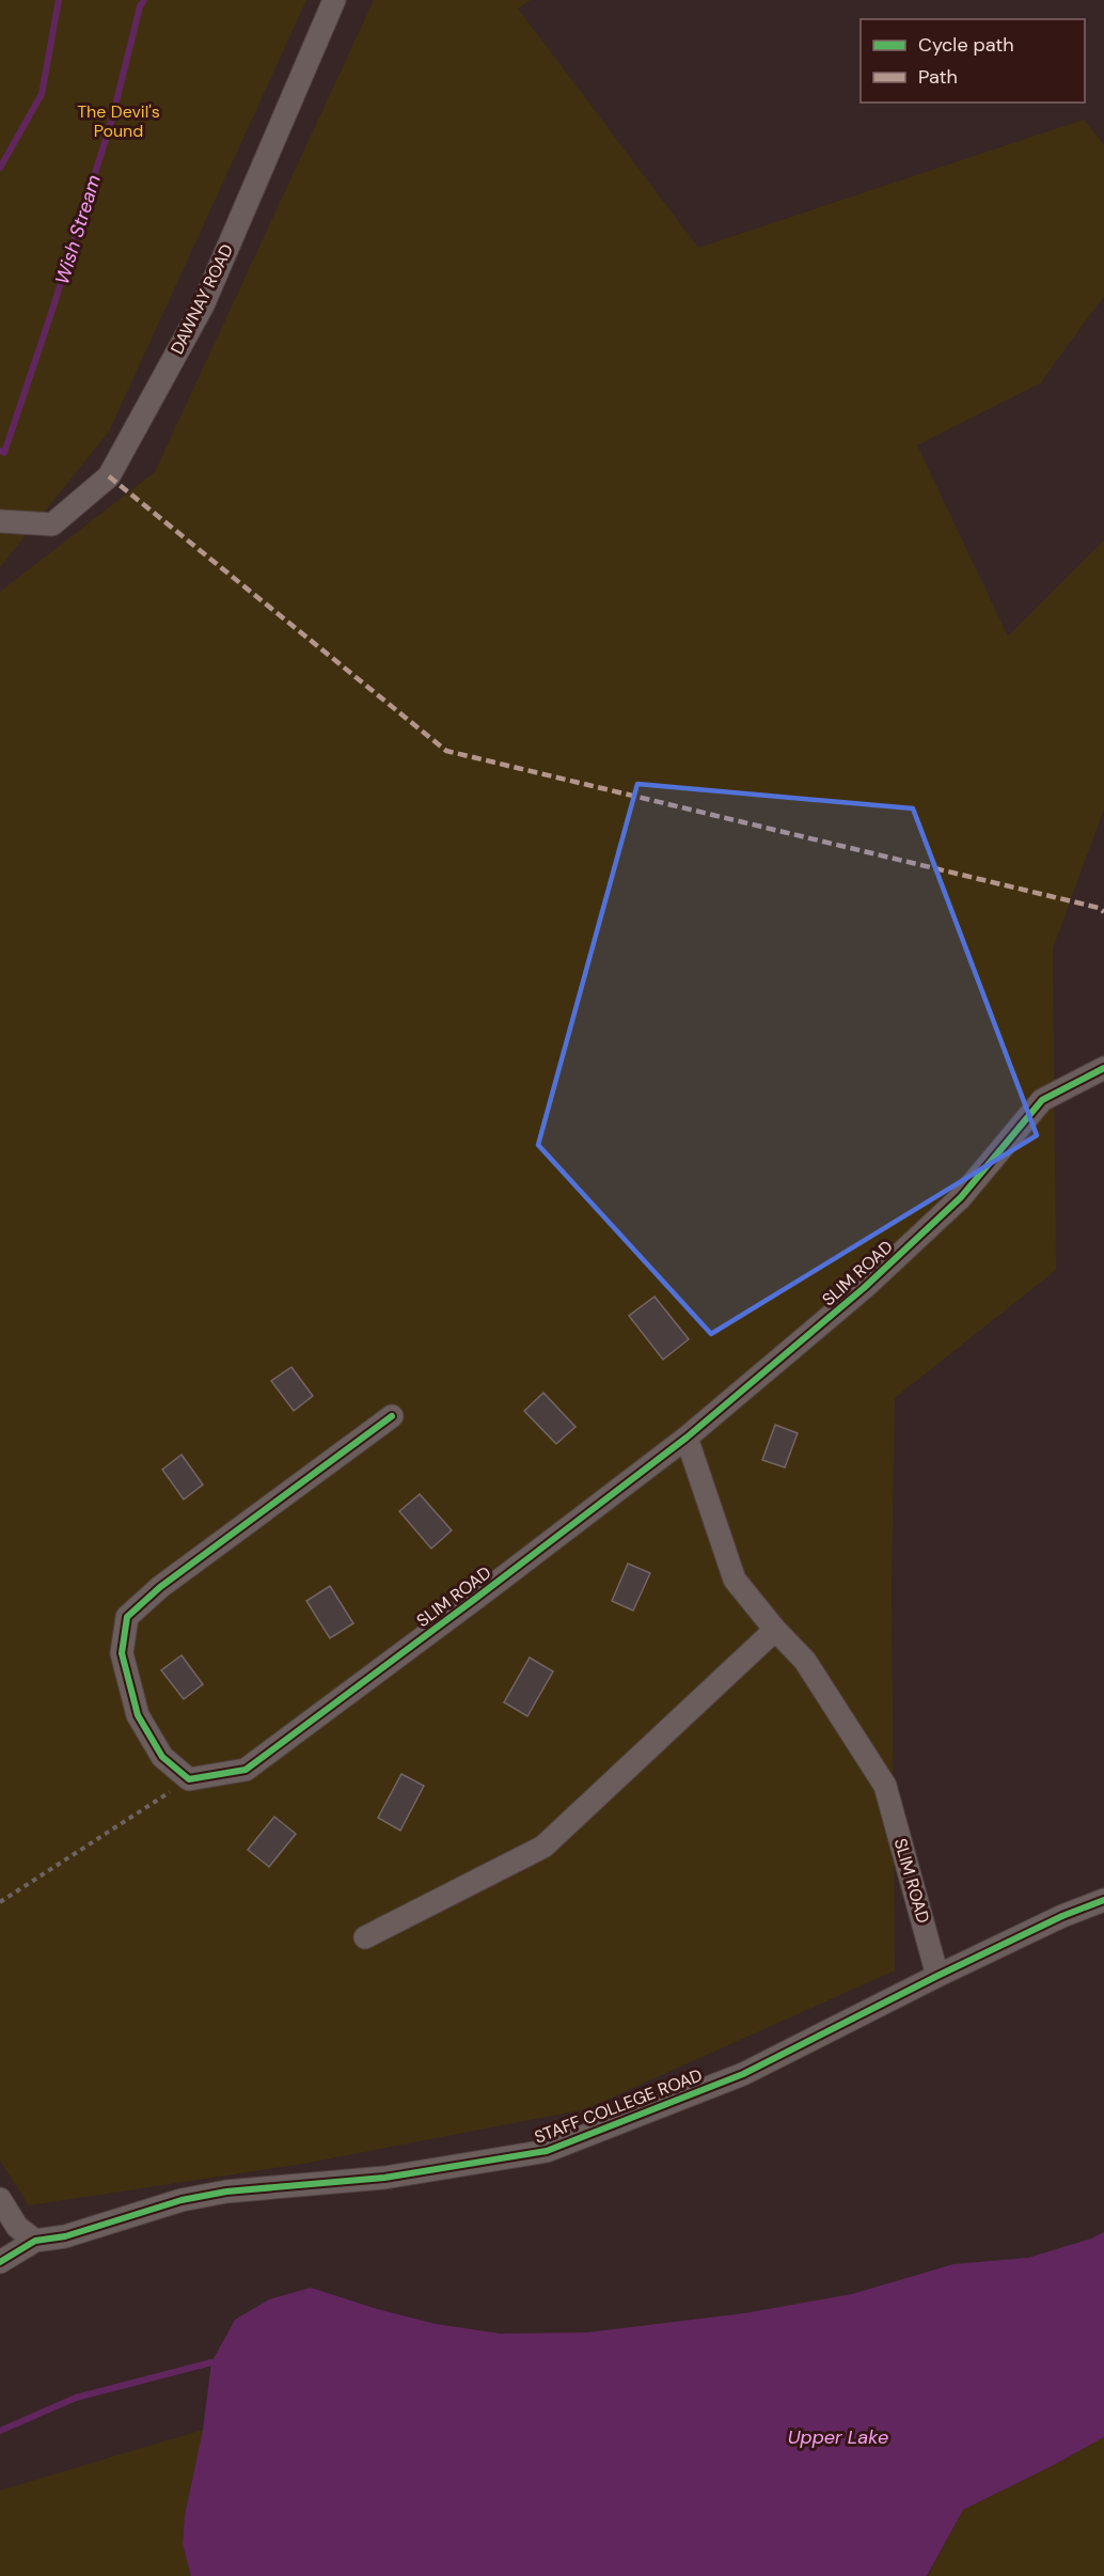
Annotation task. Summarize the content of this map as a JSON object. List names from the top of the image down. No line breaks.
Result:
{"streets":{"street":["DAWNAY ROAD","SLIM ROAD","STAFF COLLEGE ROAD"]},"crossings":[["SLIM ROAD","STAFF COLLEGE ROAD"]],"water":["Wish Stream","Upper Lake"],"parks":["The Devil's Pound"],"legend":["Cycle path","Path"]}
